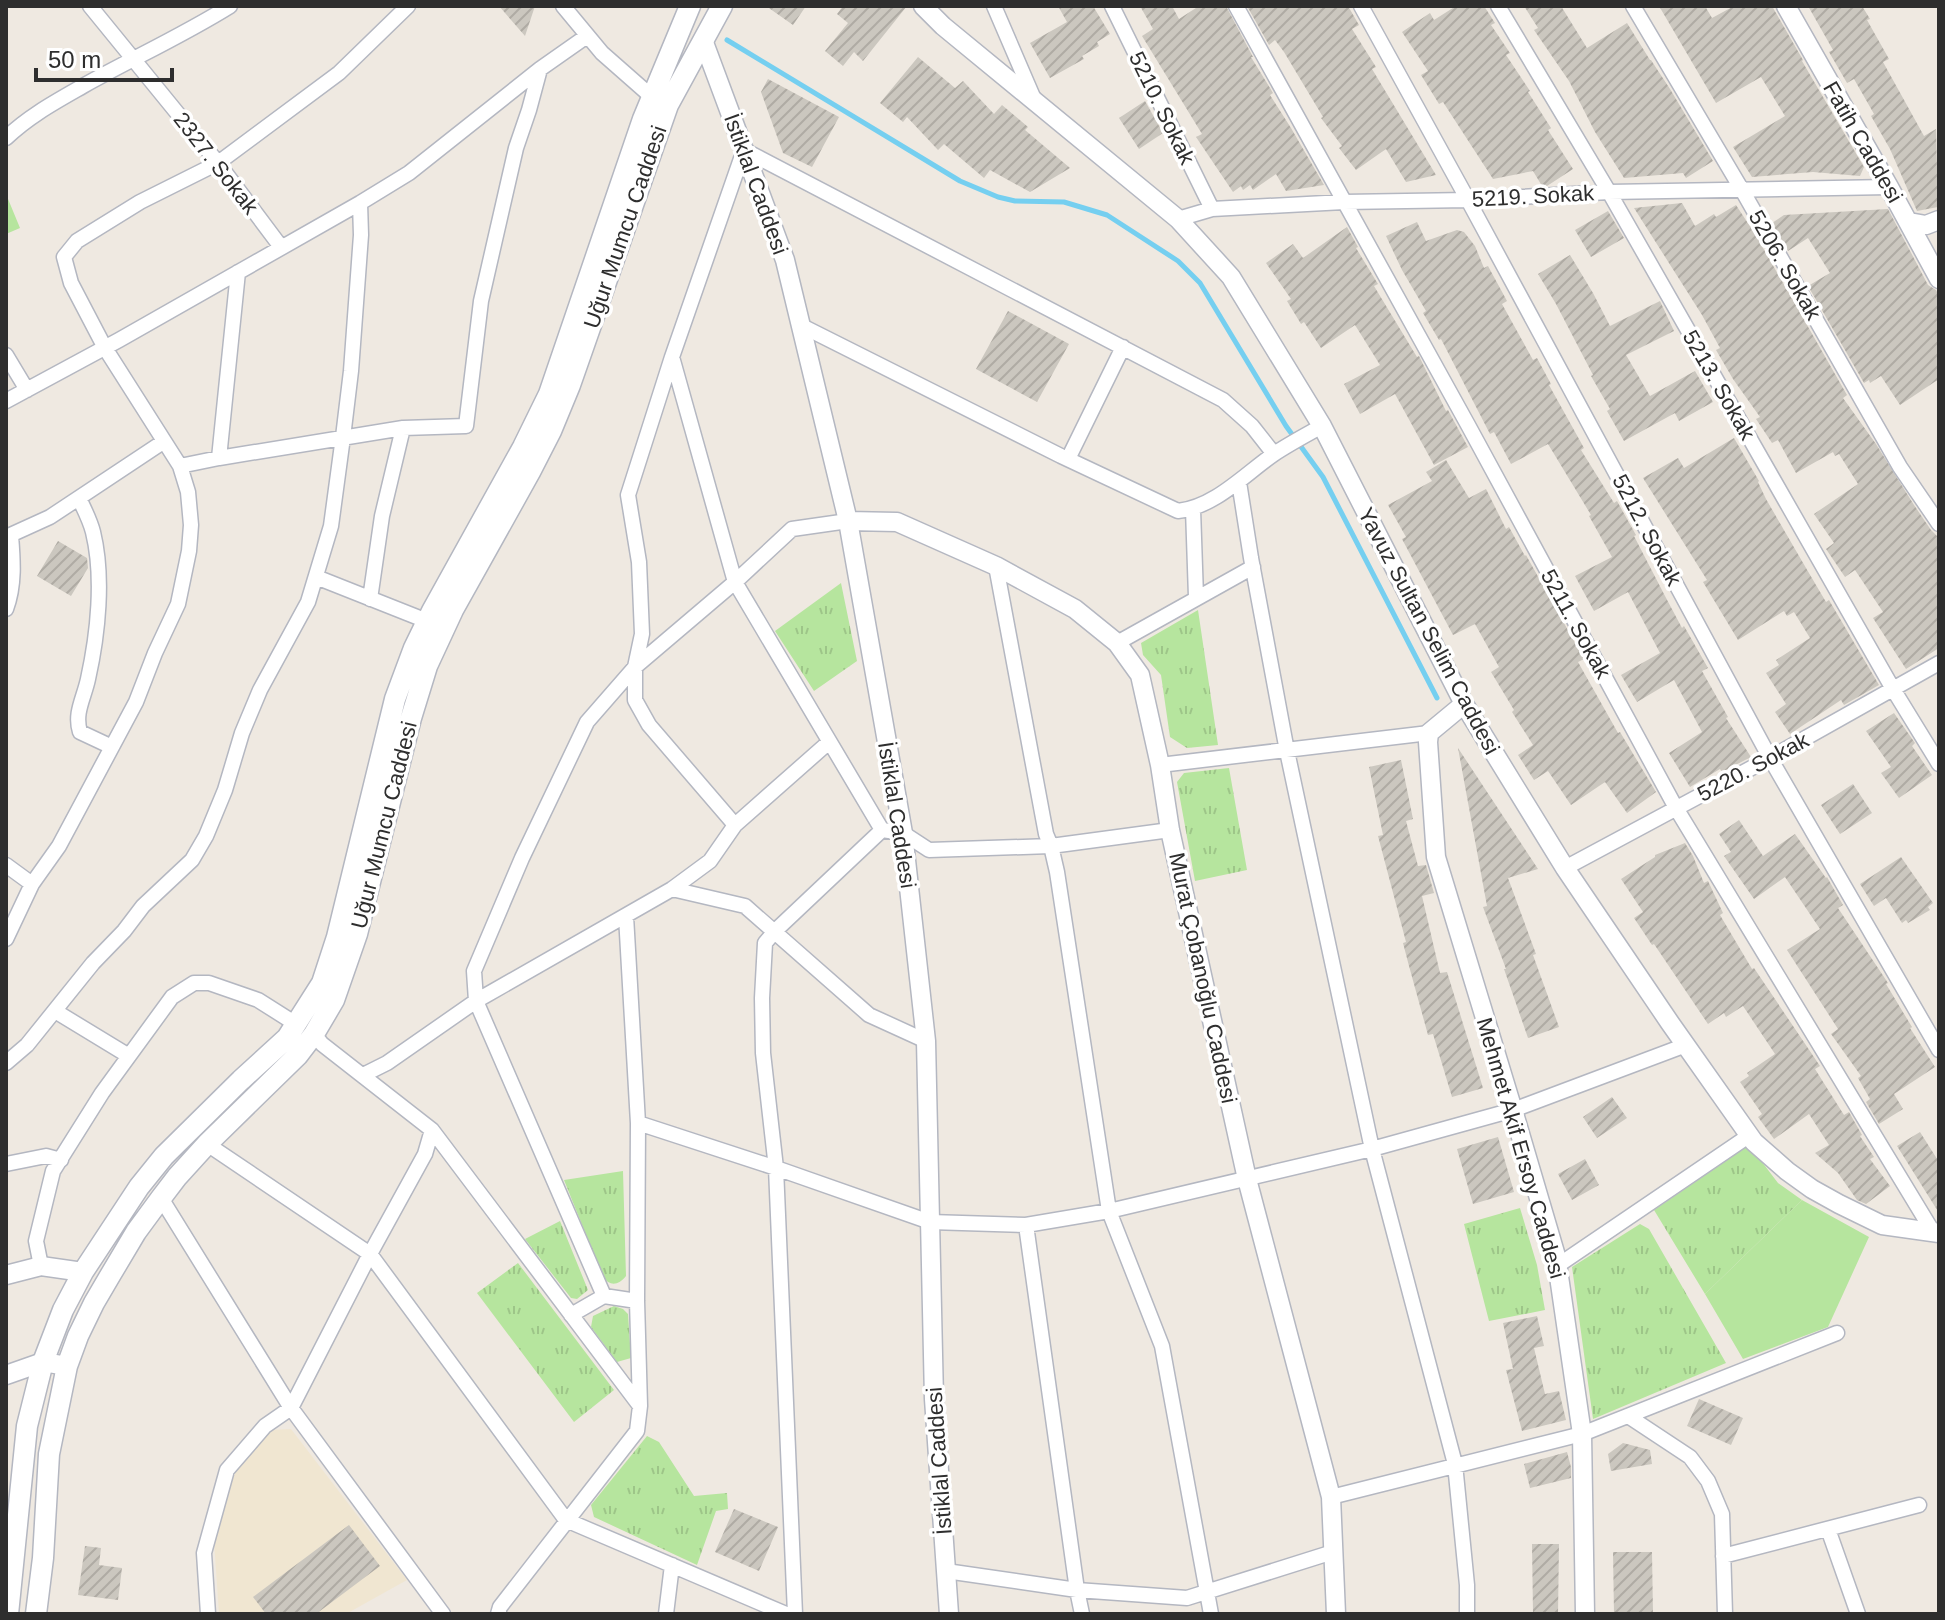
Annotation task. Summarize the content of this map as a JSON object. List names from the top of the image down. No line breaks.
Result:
{"streets":{"main road":["Uğur Mumcu Caddesi"],"street":["5210. Sokak","Fatih Caddesi","2327. Sokak","İstiklal Caddesi","5219. Sokak","5206. Sokak","5213. Sokak","5212. Sokak","5211. Sokak","Yavuz Sultan Selim Caddesi","5220. Sokak","Murat Çobanoğlu Caddesi","Mehmet Akif Ersoy Caddesi"]},"crossings":[["5210. Sokak","5219. Sokak"],["Fatih Caddesi","5219. Sokak"],["İstiklal Caddesi","Uğur Mumcu Caddesi"],["İstiklal Caddesi","Murat Çobanoğlu Caddesi"],["5219. Sokak","5206. Sokak"],["5219. Sokak","5213. Sokak"],["5219. Sokak","5212. Sokak"],["5219. Sokak","5211. Sokak"],["5219. Sokak","Yavuz Sultan Selim Caddesi"],["5213. Sokak","5220. Sokak"],["5212. Sokak","5220. Sokak"],["5211. Sokak","Yavuz Sultan Selim Caddesi"],["5211. Sokak","5220. Sokak"],["Yavuz Sultan Selim Caddesi","5220. Sokak"]],"scale_bar":"50 m"}
